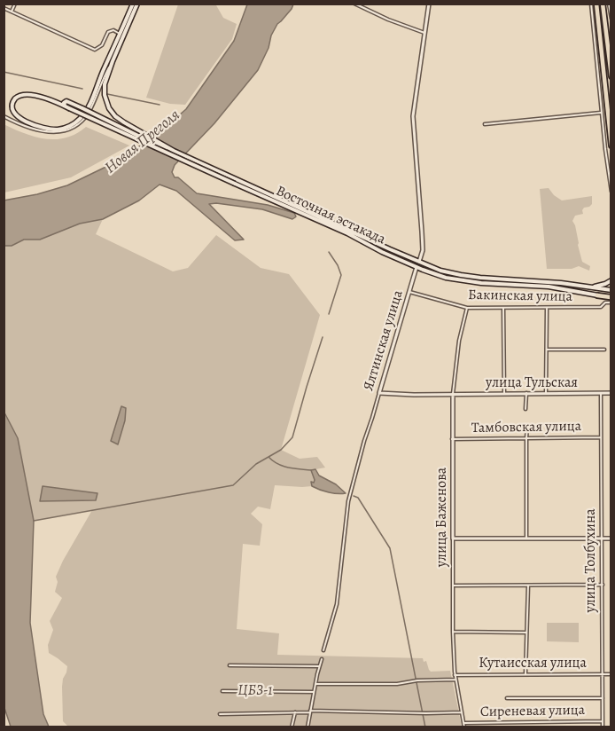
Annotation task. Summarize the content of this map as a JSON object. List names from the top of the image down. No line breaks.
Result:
{"streets":{"main road":["Восточная эстакада","Ялтинская улица"],"street":["Бакинская улица","улица Тульская","Тамбовская улица","улица Баженова","улица Толбухина","Кутаисская улица","Сиреневая улица"]},"crossings":[["Восточная эстакада","Ялтинская улица"],["Бакинская улица","Ялтинская улица"],["Бакинская улица","улица Баженова"],["Ялтинская улица","улица Тульская"],["улица Тульская","улица Баженова"],["улица Тульская","улица Толбухина"],["Тамбовская улица","улица Баженова"],["Тамбовская улица","улица Толбухина"],["улица Баженова","Кутаисская улица"],["улица Баженова","Сиреневая улица"],["улица Толбухина","Кутаисская улица"],["улица Толбухина","Сиреневая улица"]],"water":["Новая Преголя"],"parks":["ЦБЗ-1"]}
